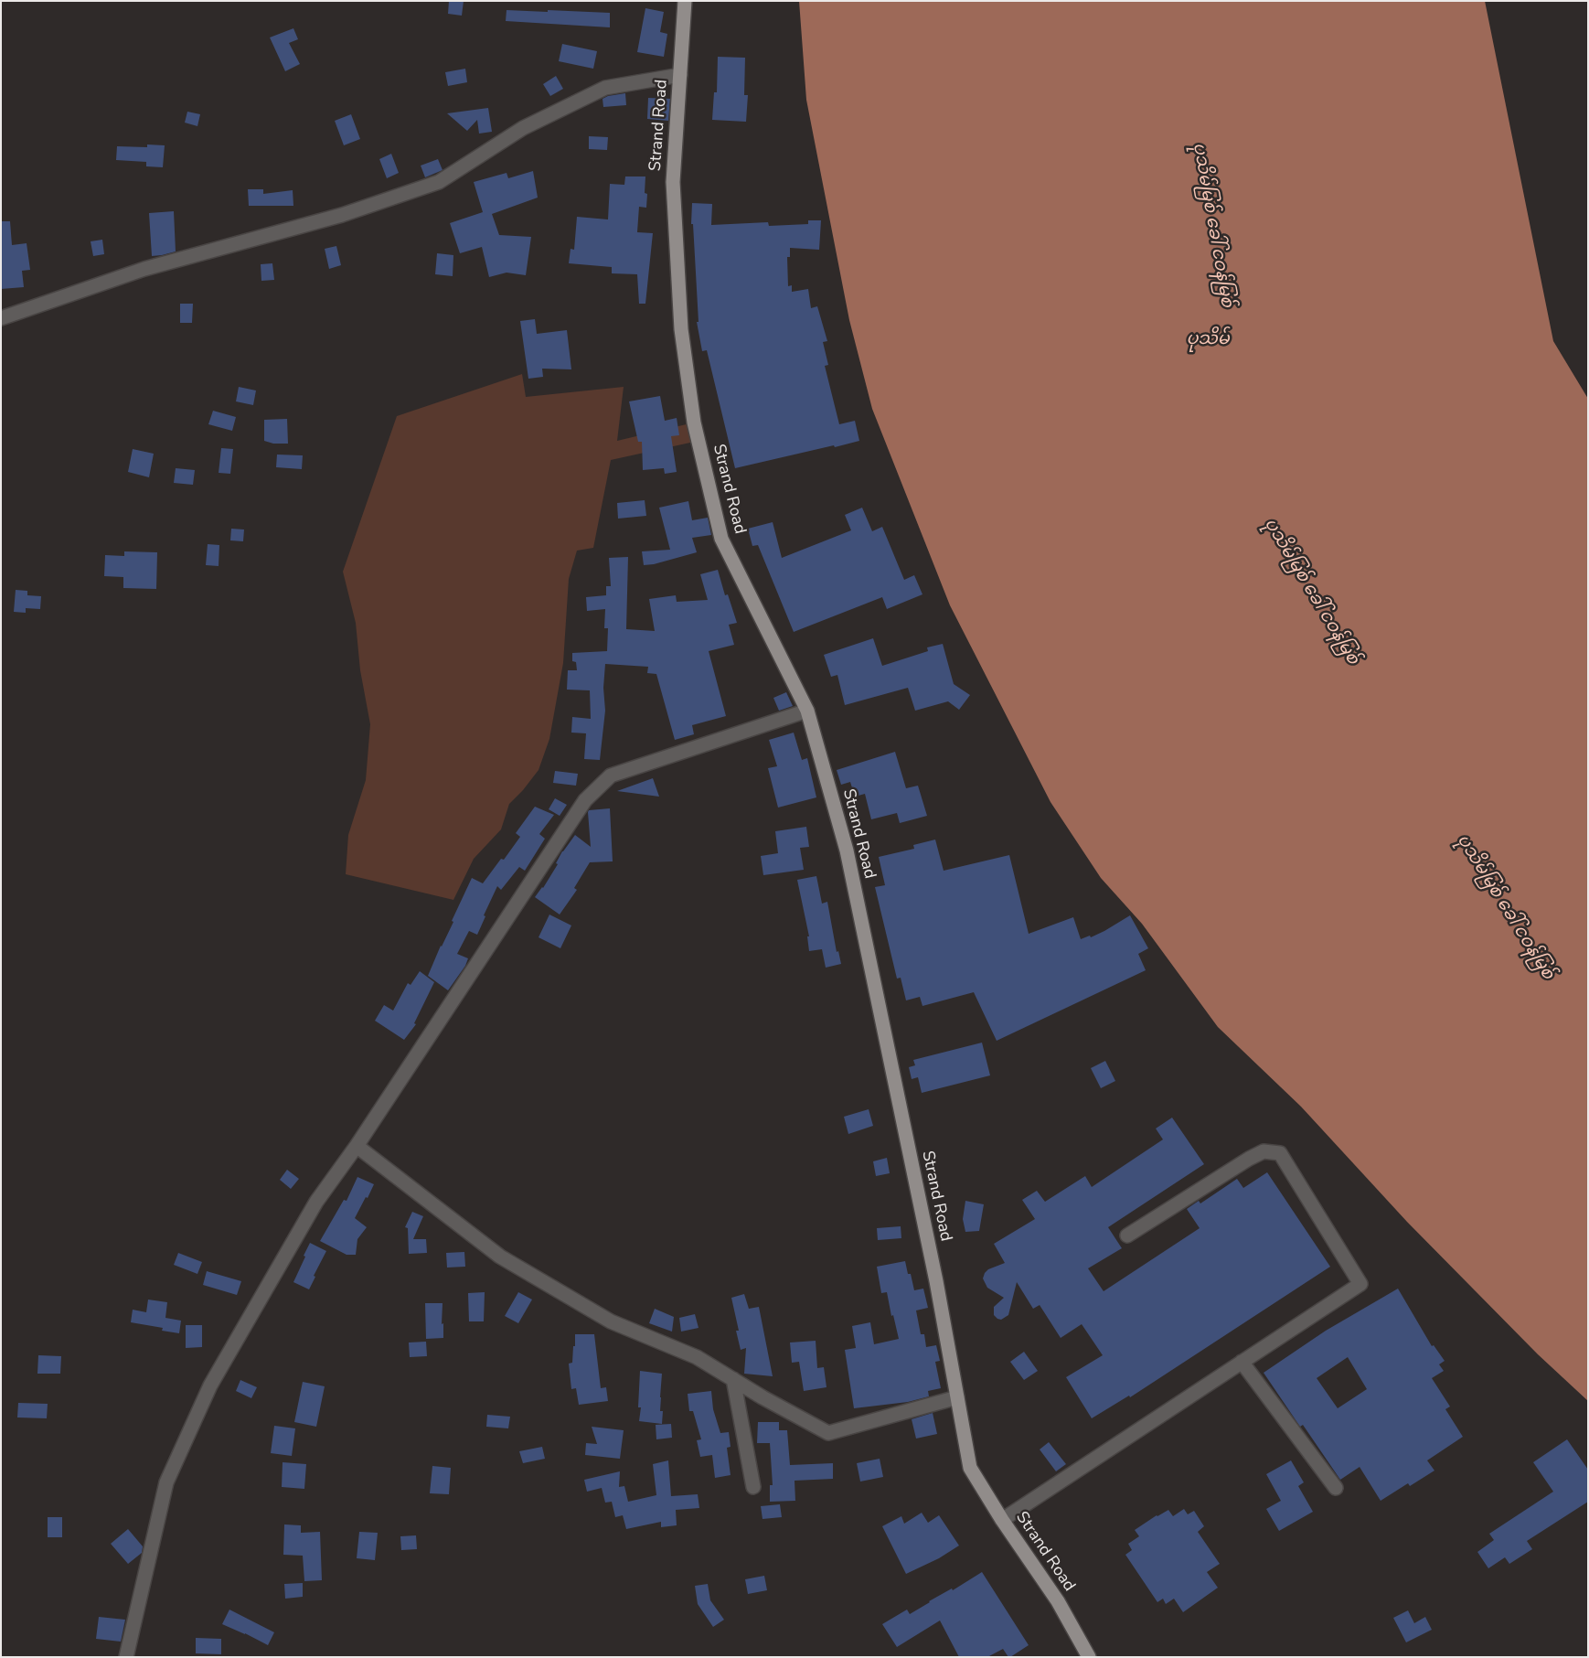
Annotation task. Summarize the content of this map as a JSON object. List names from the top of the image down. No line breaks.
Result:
{"streets":{"main road":["Strand Road"]},"water":["ပုသိမ်မြစ် ခေါ် ငဝန်မြစ်","ပုသိမ်"]}
